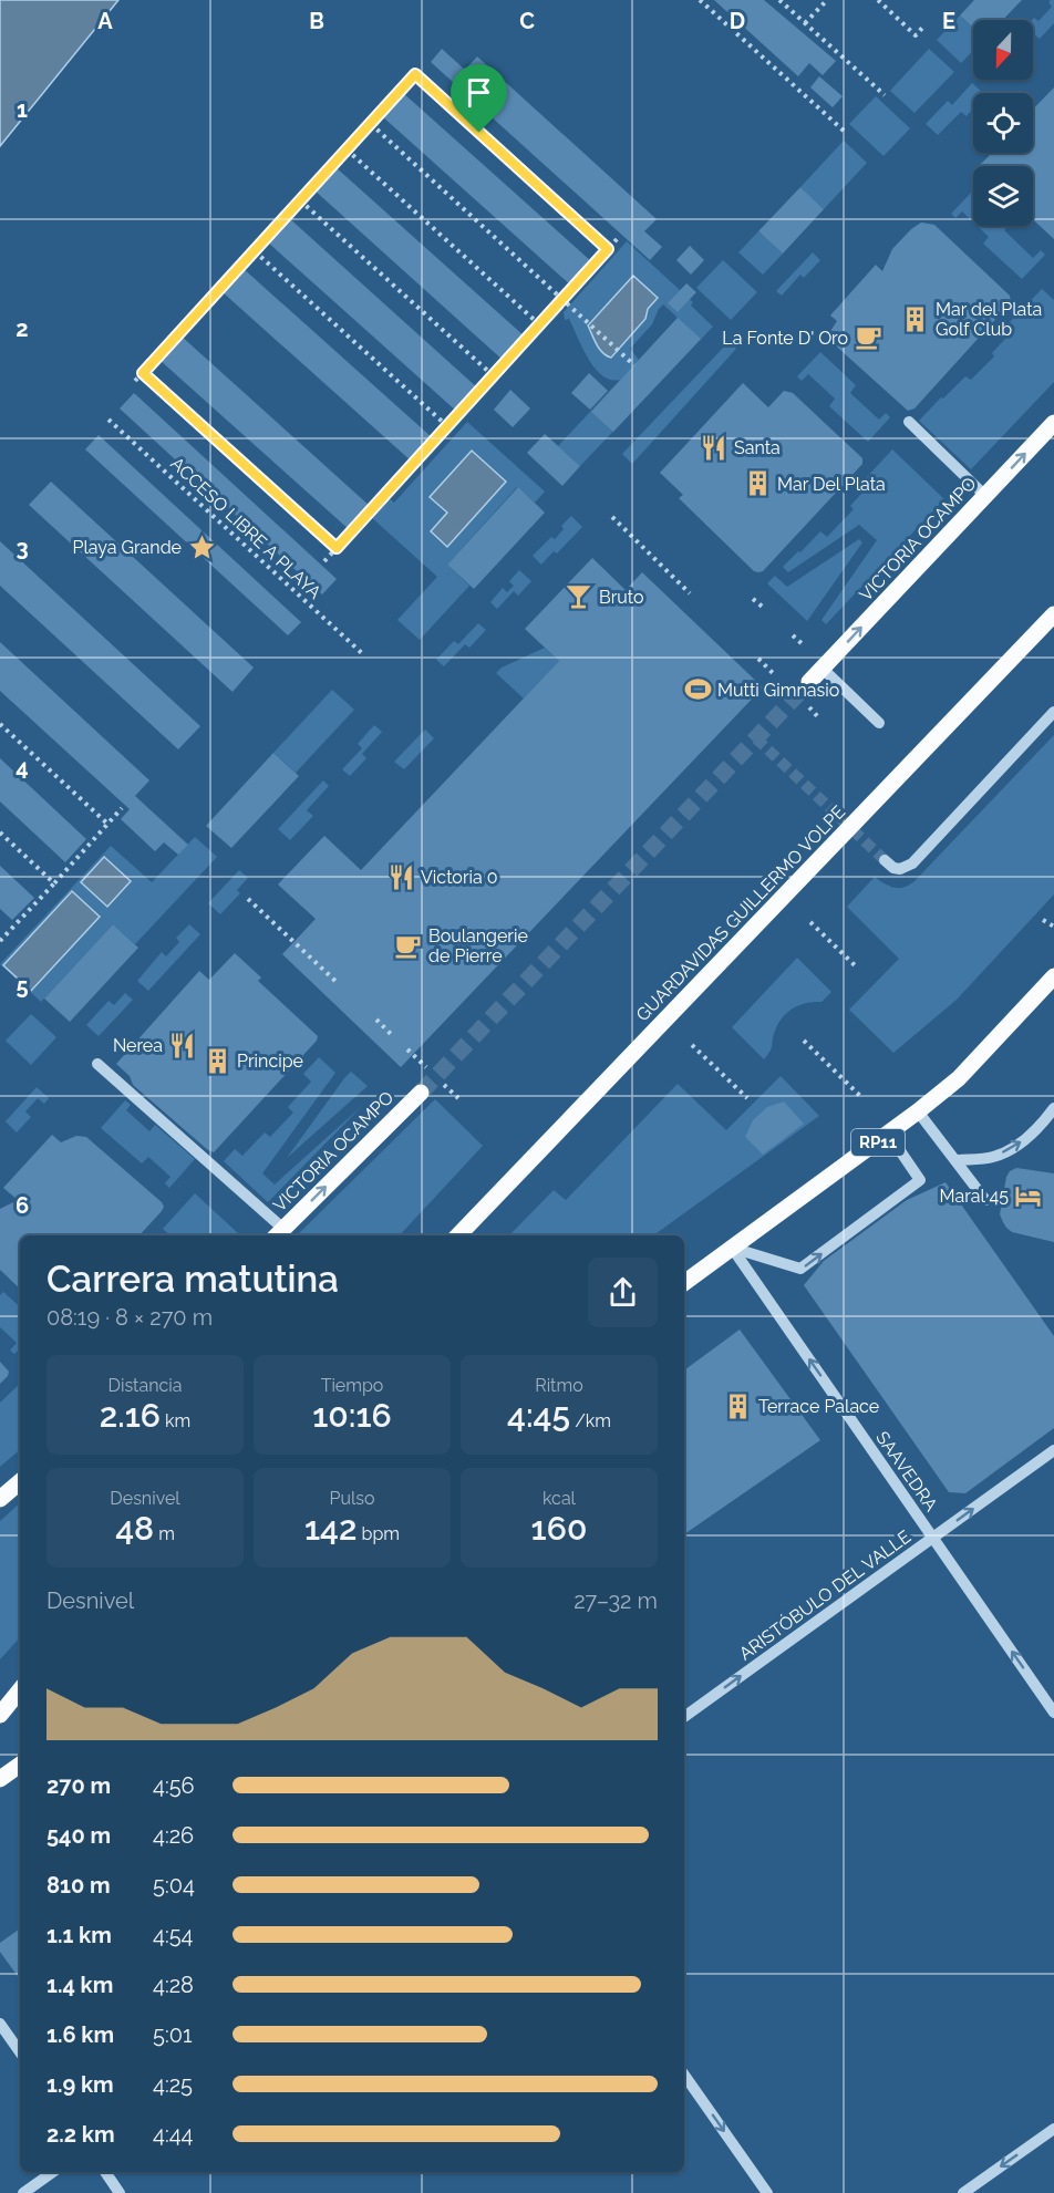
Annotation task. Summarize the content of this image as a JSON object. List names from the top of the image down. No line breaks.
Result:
{"streets":{"main road":["VICTORIA OCAMPO","GUARDAVIDAS GUILLERMO VOLPE","RP11"],"street":["SAAVEDRA","ARISTÓBULO DEL VALLE"],"path":["ACCESO LIBRE A PLAYA"]},"crossings":[["RP11","SAAVEDRA"],["SAAVEDRA","ARISTÓBULO DEL VALLE"]],"one_way":["VICTORIA OCAMPO","SAAVEDRA","ARISTÓBULO DEL VALLE"],"places":{"building":["Mar del Plata Golf Club","Mar Del Plata","Principe","Terrace Palace"],"cafe":["La Fonte D' Oro","Boulangerie de Pierre"],"restaurant":["Santa","Victoria 0","Nerea"],"place":["Playa Grande"],"bar":["Bruto"],"sports":["Mutti Gimnasio"],"hotel":["Maral 45"]},"north":"bottom","page":{"heading":["Carrera matutina","08:19 · 8 × 270 m"],"stats":[["Distancia","2.16 km"],["Tiempo","10:16"],["Ritmo","4:45 /km"],["Desnivel","48 m"],["Pulso","142 bpm"],["kcal","160"]],"chart":["Desnivel","27–32 m"],"list":[{"name":"270 m","note":"4:56"},{"name":"540 m","note":"4:26"},{"name":"810 m","note":"5:04"},{"name":"1.1 km","note":"4:54"},{"name":"1.4 km","note":"4:28"},{"name":"1.6 km","note":"5:01"},{"name":"1.9 km","note":"4:25"},{"name":"2.2 km","note":"4:44"}]},"grid":{"columns":["A","B","C","D","E"],"rows":["1","2","3","4","5","6"]}}
